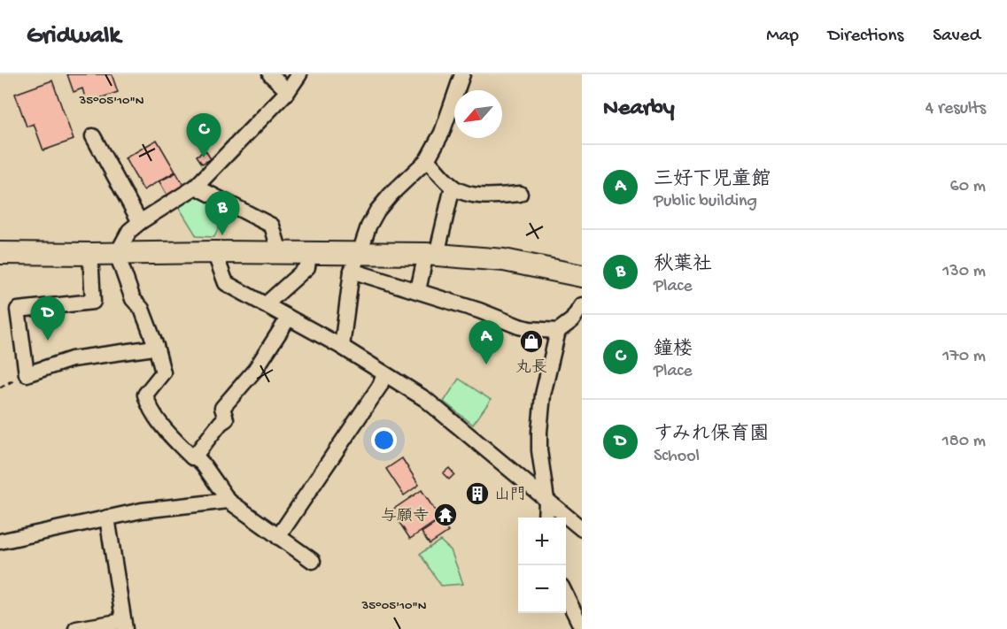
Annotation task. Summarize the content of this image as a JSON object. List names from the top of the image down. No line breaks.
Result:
{"places":{"shop":["丸長"],"building":["山門"],"temple":["与願寺"]},"north":"bottom left","page":{"header":"Gridwalk","nav":["Map","Directions","Saved"],"heading":["Nearby","4 results"],"pins":["C","B","D","A"],"list":[{"mark":"A","name":"三好下児童館","note":"Public building","value":"60 m"},{"mark":"B","name":"秋葉社","note":"Place","value":"130 m"},{"mark":"C","name":"鐘楼","note":"Place","value":"170 m"},{"mark":"D","name":"すみれ保育園","note":"School","value":"180 m"}],"map_buttons":["+","−"]},"coordinates":["35°05'10\"N"]}
